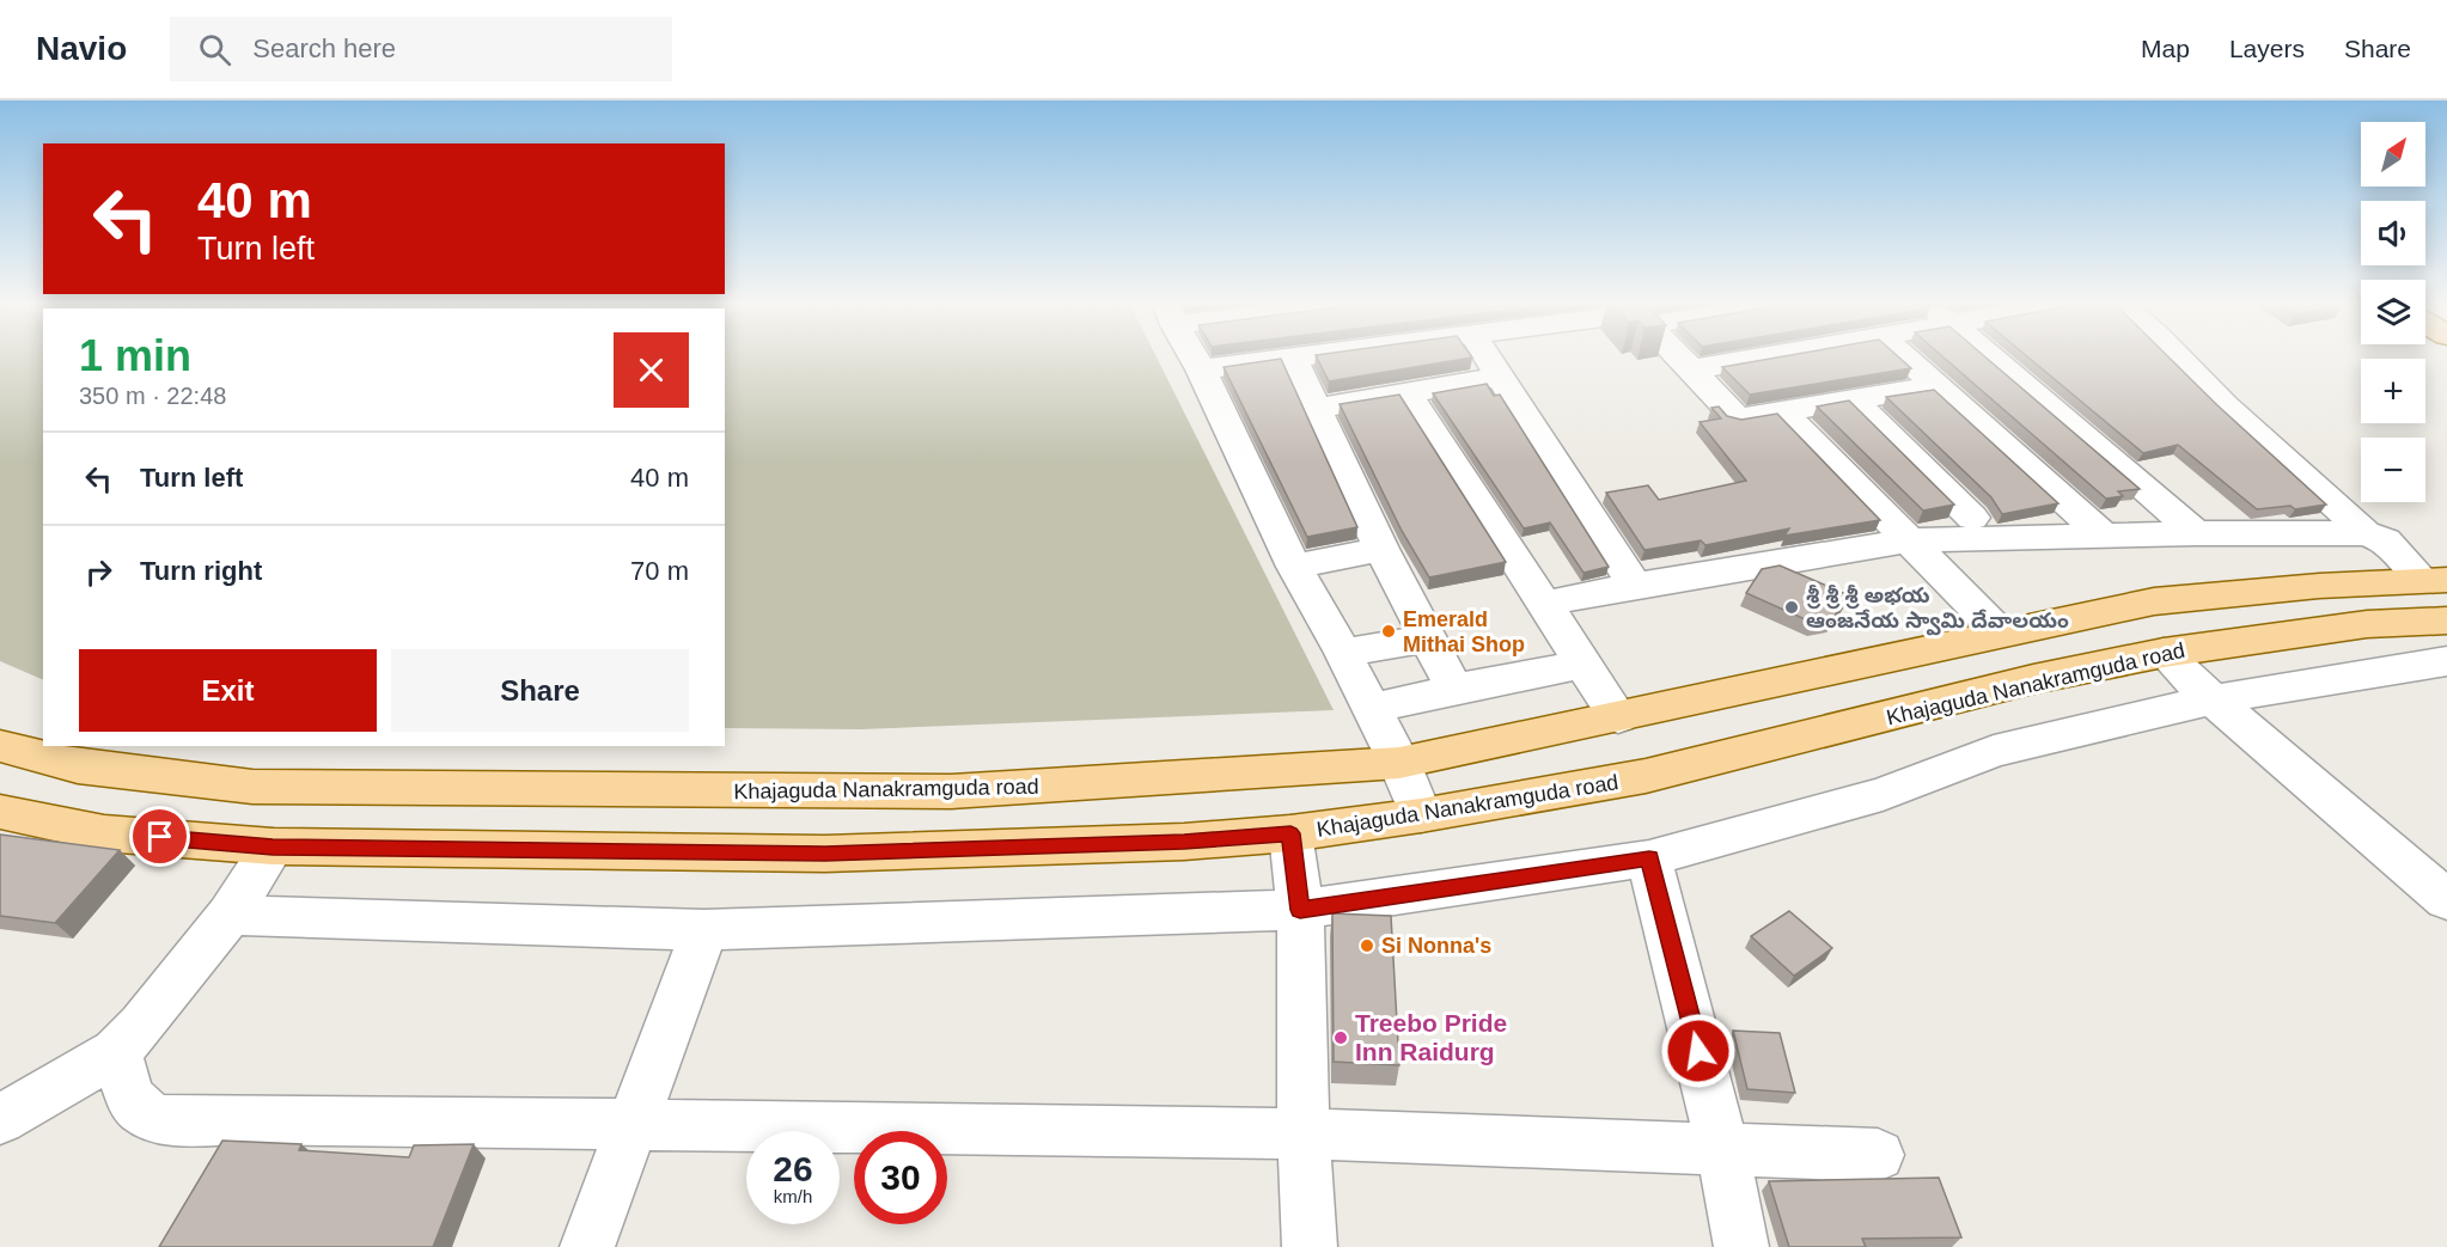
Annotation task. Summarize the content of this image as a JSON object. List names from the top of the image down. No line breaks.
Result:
{"streets":{"main road":["Khajaguda Nanakramguda road"]},"places":["శ్రీ శ్రీ శ్రీ అభయ ఆంజనేయ స్వామి దేవాలయం","Emerald Mithai Shop","Si Nonna's","Treebo Pride Inn Raidurg"],"north":"top right","page":{"header":"Navio","search":"Search here","nav":["Map","Layers","Share"],"map_buttons":["+","−"],"turn":["40 m","Turn left"],"heading":["1 min","350 m · 22:48"],"list":[{"name":"Turn left","value":"40 m"},{"name":"Turn right","value":"70 m"}],"buttons":["Exit","Share"],"speed":"26 km/h","limit":"30"}}
